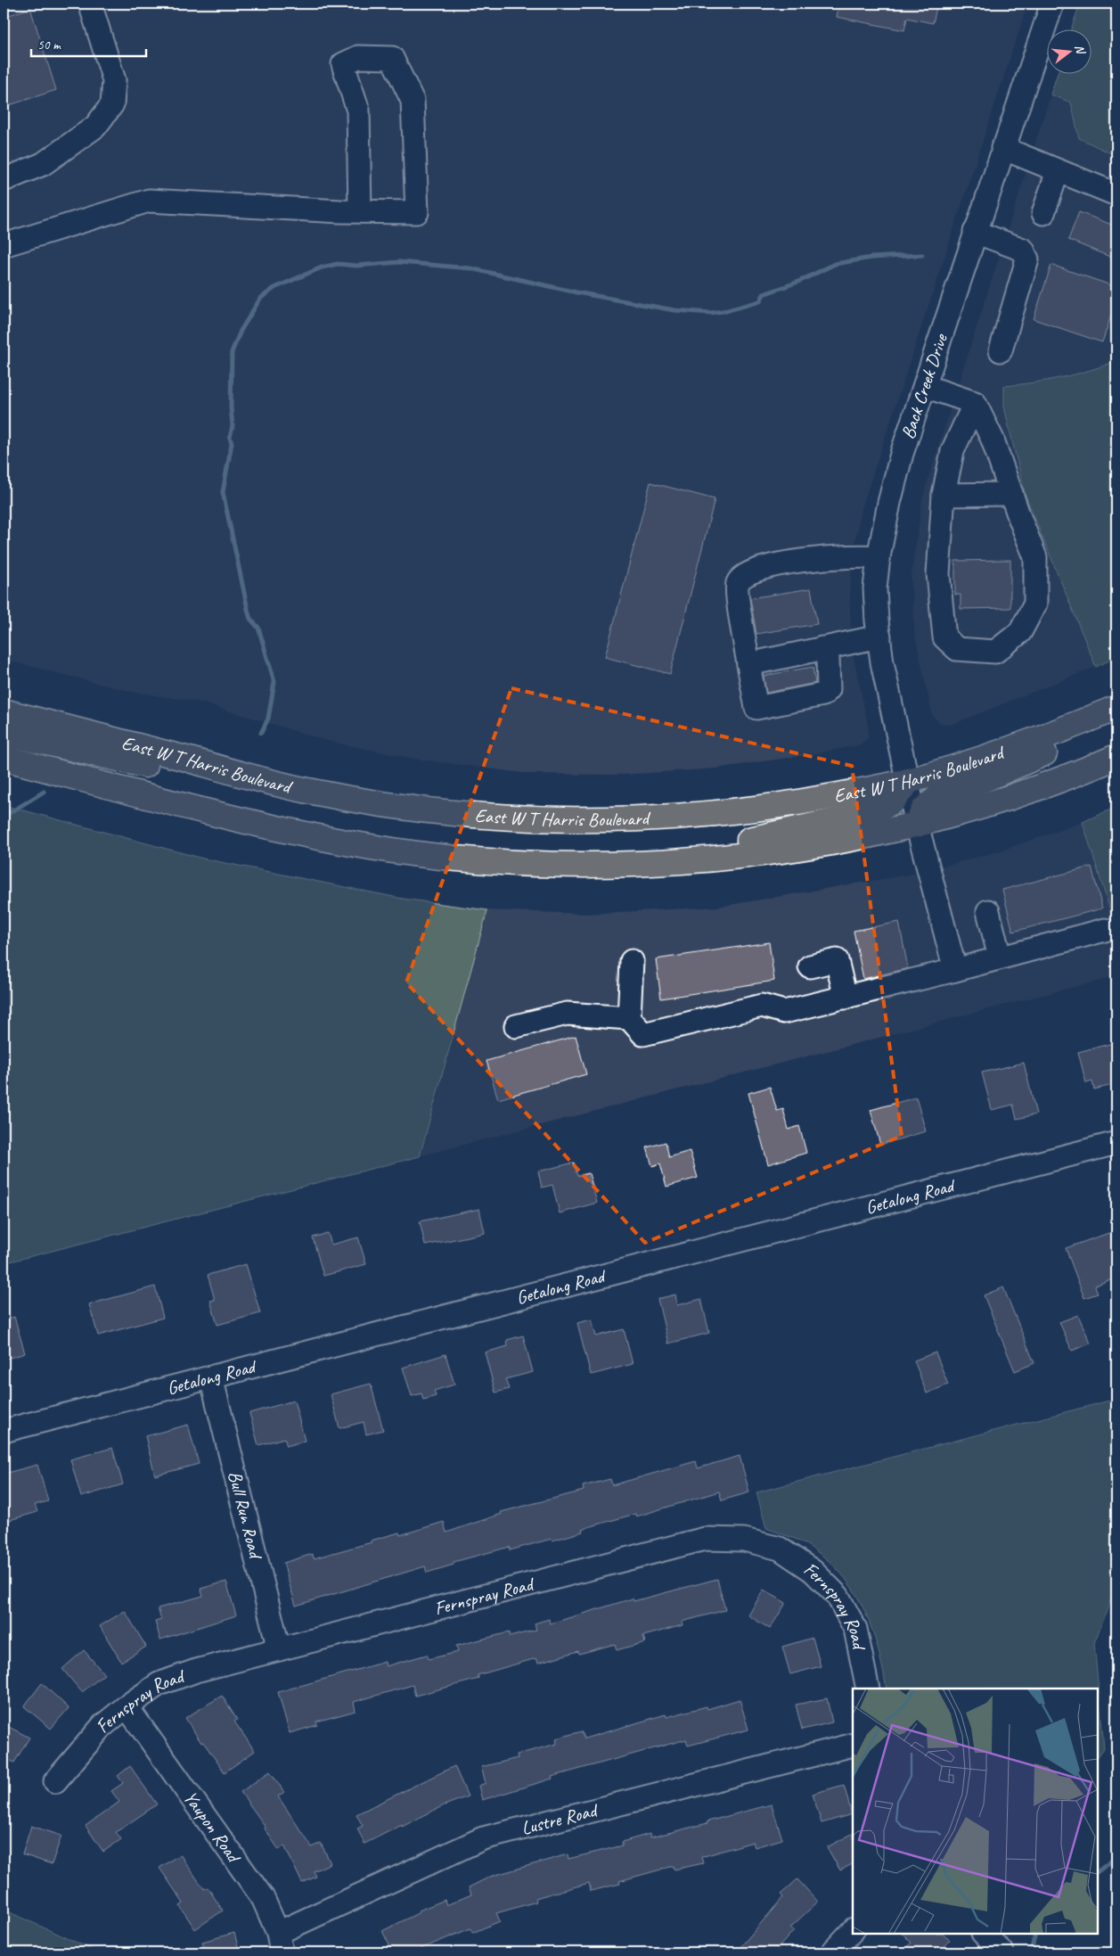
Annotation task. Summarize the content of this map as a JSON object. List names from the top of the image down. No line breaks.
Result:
{"streets":{"main road":["East W T Harris Boulevard"],"street":["Back Creek Drive","Getalong Road","Bull Run Road","Fernspray Road","Lustre Road","Yaupon Road"]},"crossings":[["Back Creek Drive","East W T Harris Boulevard"],["Getalong Road","Bull Run Road"],["Bull Run Road","Fernspray Road"],["Fernspray Road","Yaupon Road"],["Lustre Road","Yaupon Road"]],"scale_bar":"50 m","north":"right"}
